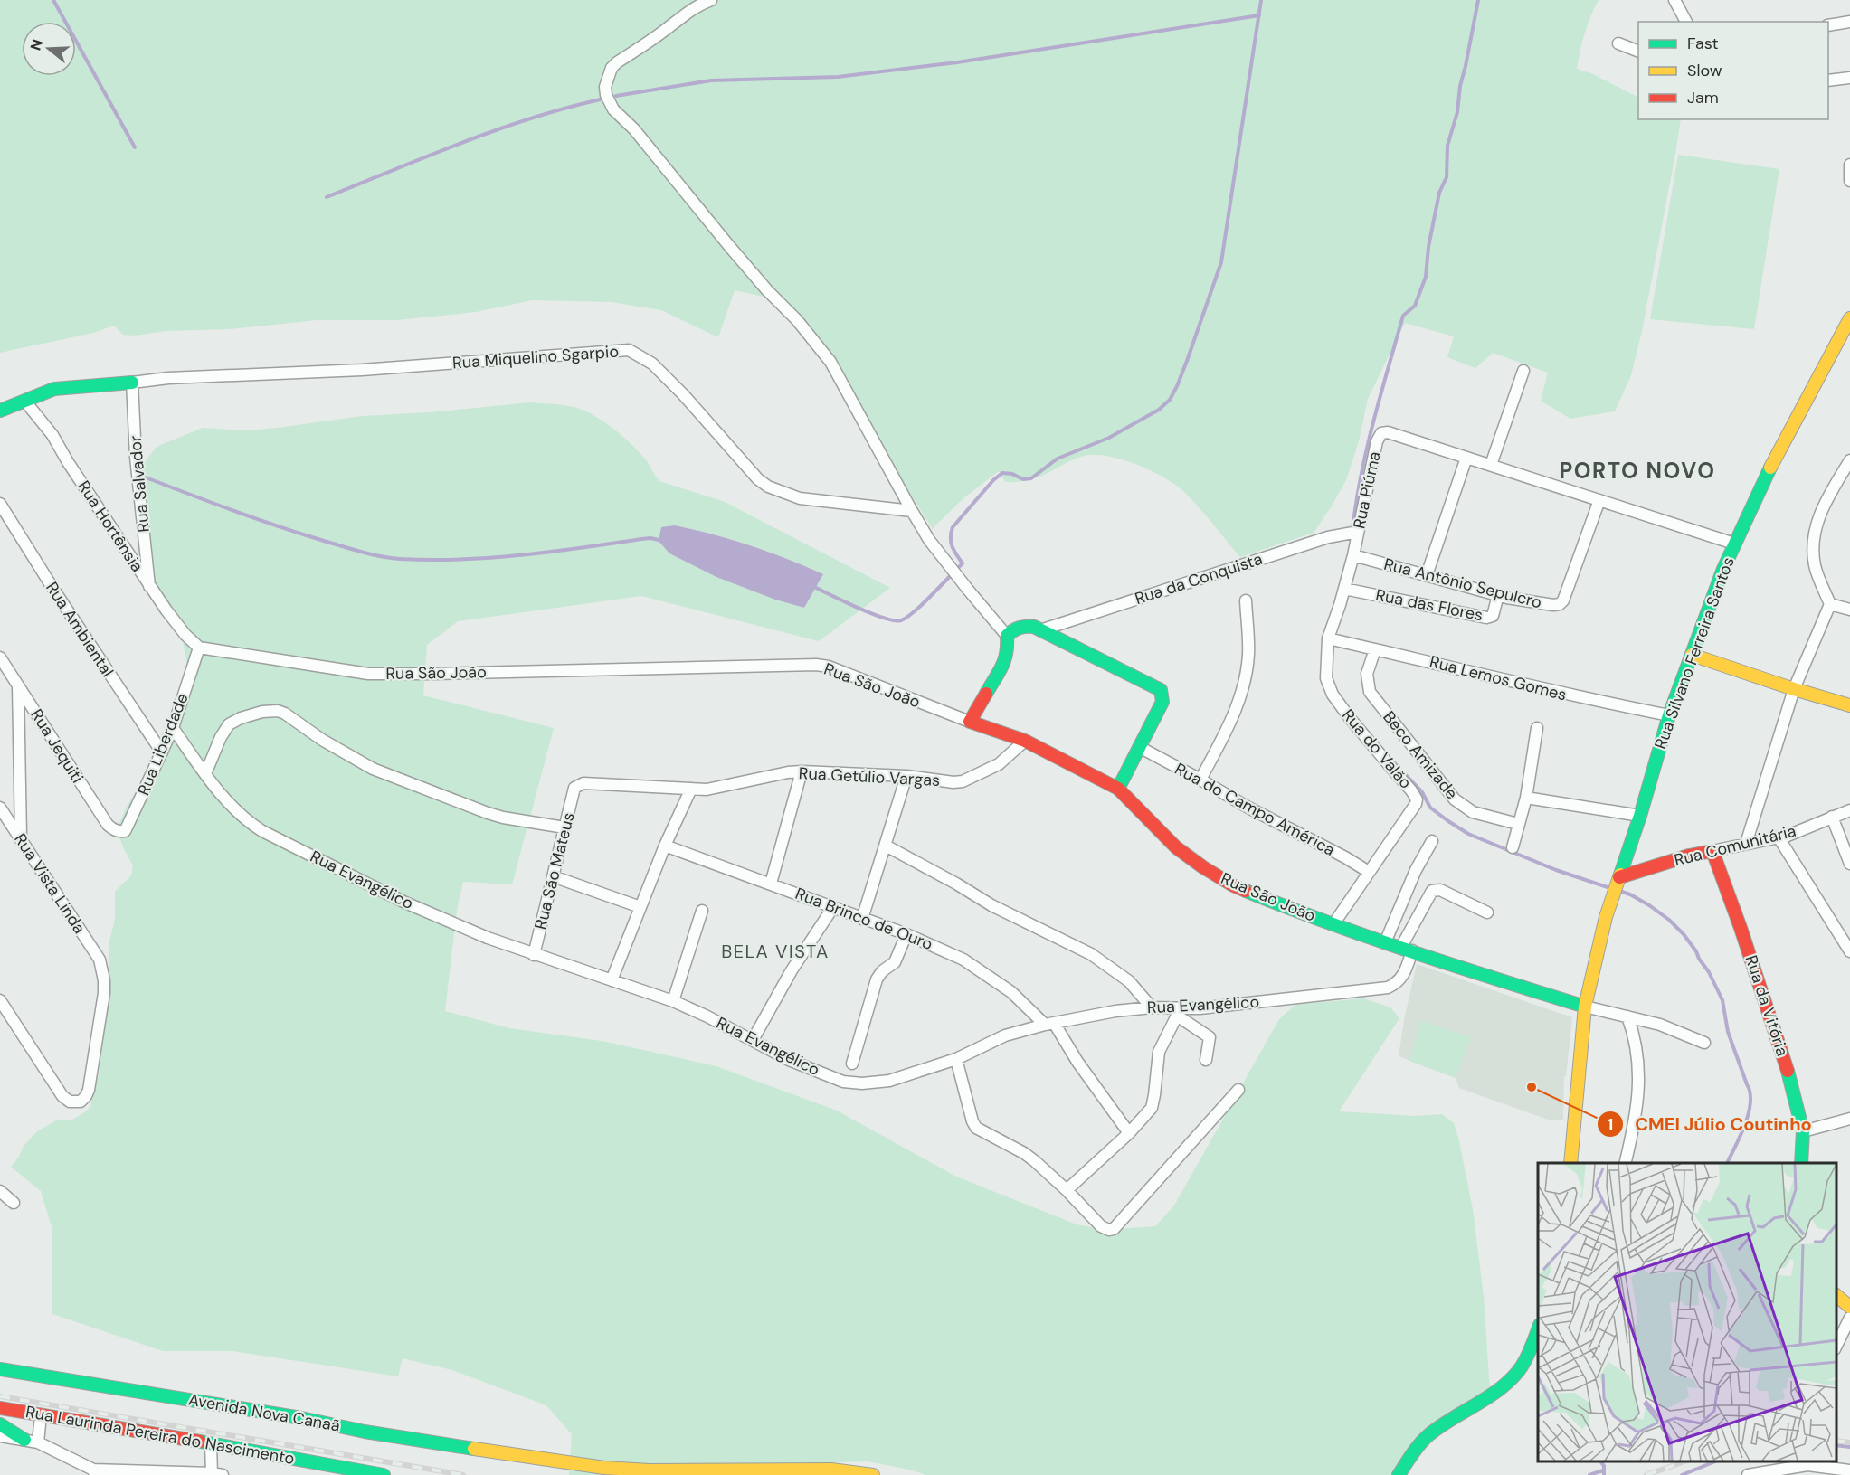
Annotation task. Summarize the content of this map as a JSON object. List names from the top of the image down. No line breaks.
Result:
{"streets":{"street":["Rua Miquelino Sgarpio","Rua Salvador","Rua Piúma","Rua Hortênsia","Rua da Conquista","Rua Antônio Sepulcro","Rua das Flores","Rua Ambiental","Rua Silvano Ferreira Santos","Rua São João","Rua Lemos Gomes","Rua Liberdade","Rua Jequiti","Rua do Valão","Beco Amizade","Rua Getúlio Vargas","Rua do Campo América","Rua Comunitária","Rua São Mateus","Rua Evangélico","Rua Vista Linda","Rua Brinco de Ouro","Rua da Vitória","Avenida Nova Canaã","Rua Laurinda Pereira do Nascimento"]},"crossings":[["Rua Miquelino Sgarpio","Rua Salvador"],["Rua Salvador","Rua Hortênsia"],["Rua Piúma","Rua da Conquista"],["Rua Piúma","Rua Antônio Sepulcro"],["Rua Piúma","Rua do Valão"],["Rua Hortênsia","Rua São João"],["Rua Hortênsia","Rua Liberdade"],["Rua Antônio Sepulcro","Rua das Flores"],["Rua Antônio Sepulcro","Rua do Valão"],["Rua das Flores","Rua do Valão"],["Rua Ambiental","Rua Liberdade"],["Rua Silvano Ferreira Santos","Rua São João"],["Rua Silvano Ferreira Santos","Rua Lemos Gomes"],["Rua Silvano Ferreira Santos","Rua Comunitária"],["Rua São João","Rua Liberdade"],["Rua São João","Rua do Valão"],["Rua São João","Rua Getúlio Vargas"],["Rua São João","Rua Evangélico"],["Rua Lemos Gomes","Rua do Valão"],["Rua Lemos Gomes","Beco Amizade"],["Rua Liberdade","Rua Jequiti"],["Rua Liberdade","Rua Evangélico"],["Rua do Valão","Rua do Campo América"],["Rua Getúlio Vargas","Rua São Mateus"],["Rua Comunitária","Rua da Vitória"],["Rua São Mateus","Rua Evangélico"],["Rua Evangélico","Rua Brinco de Ouro"]],"districts":["PORTO NOVO","BELA VISTA"],"places":["CMEI Júlio Coutinho"],"legend":["Fast","Slow","Jam"],"north":"left"}
